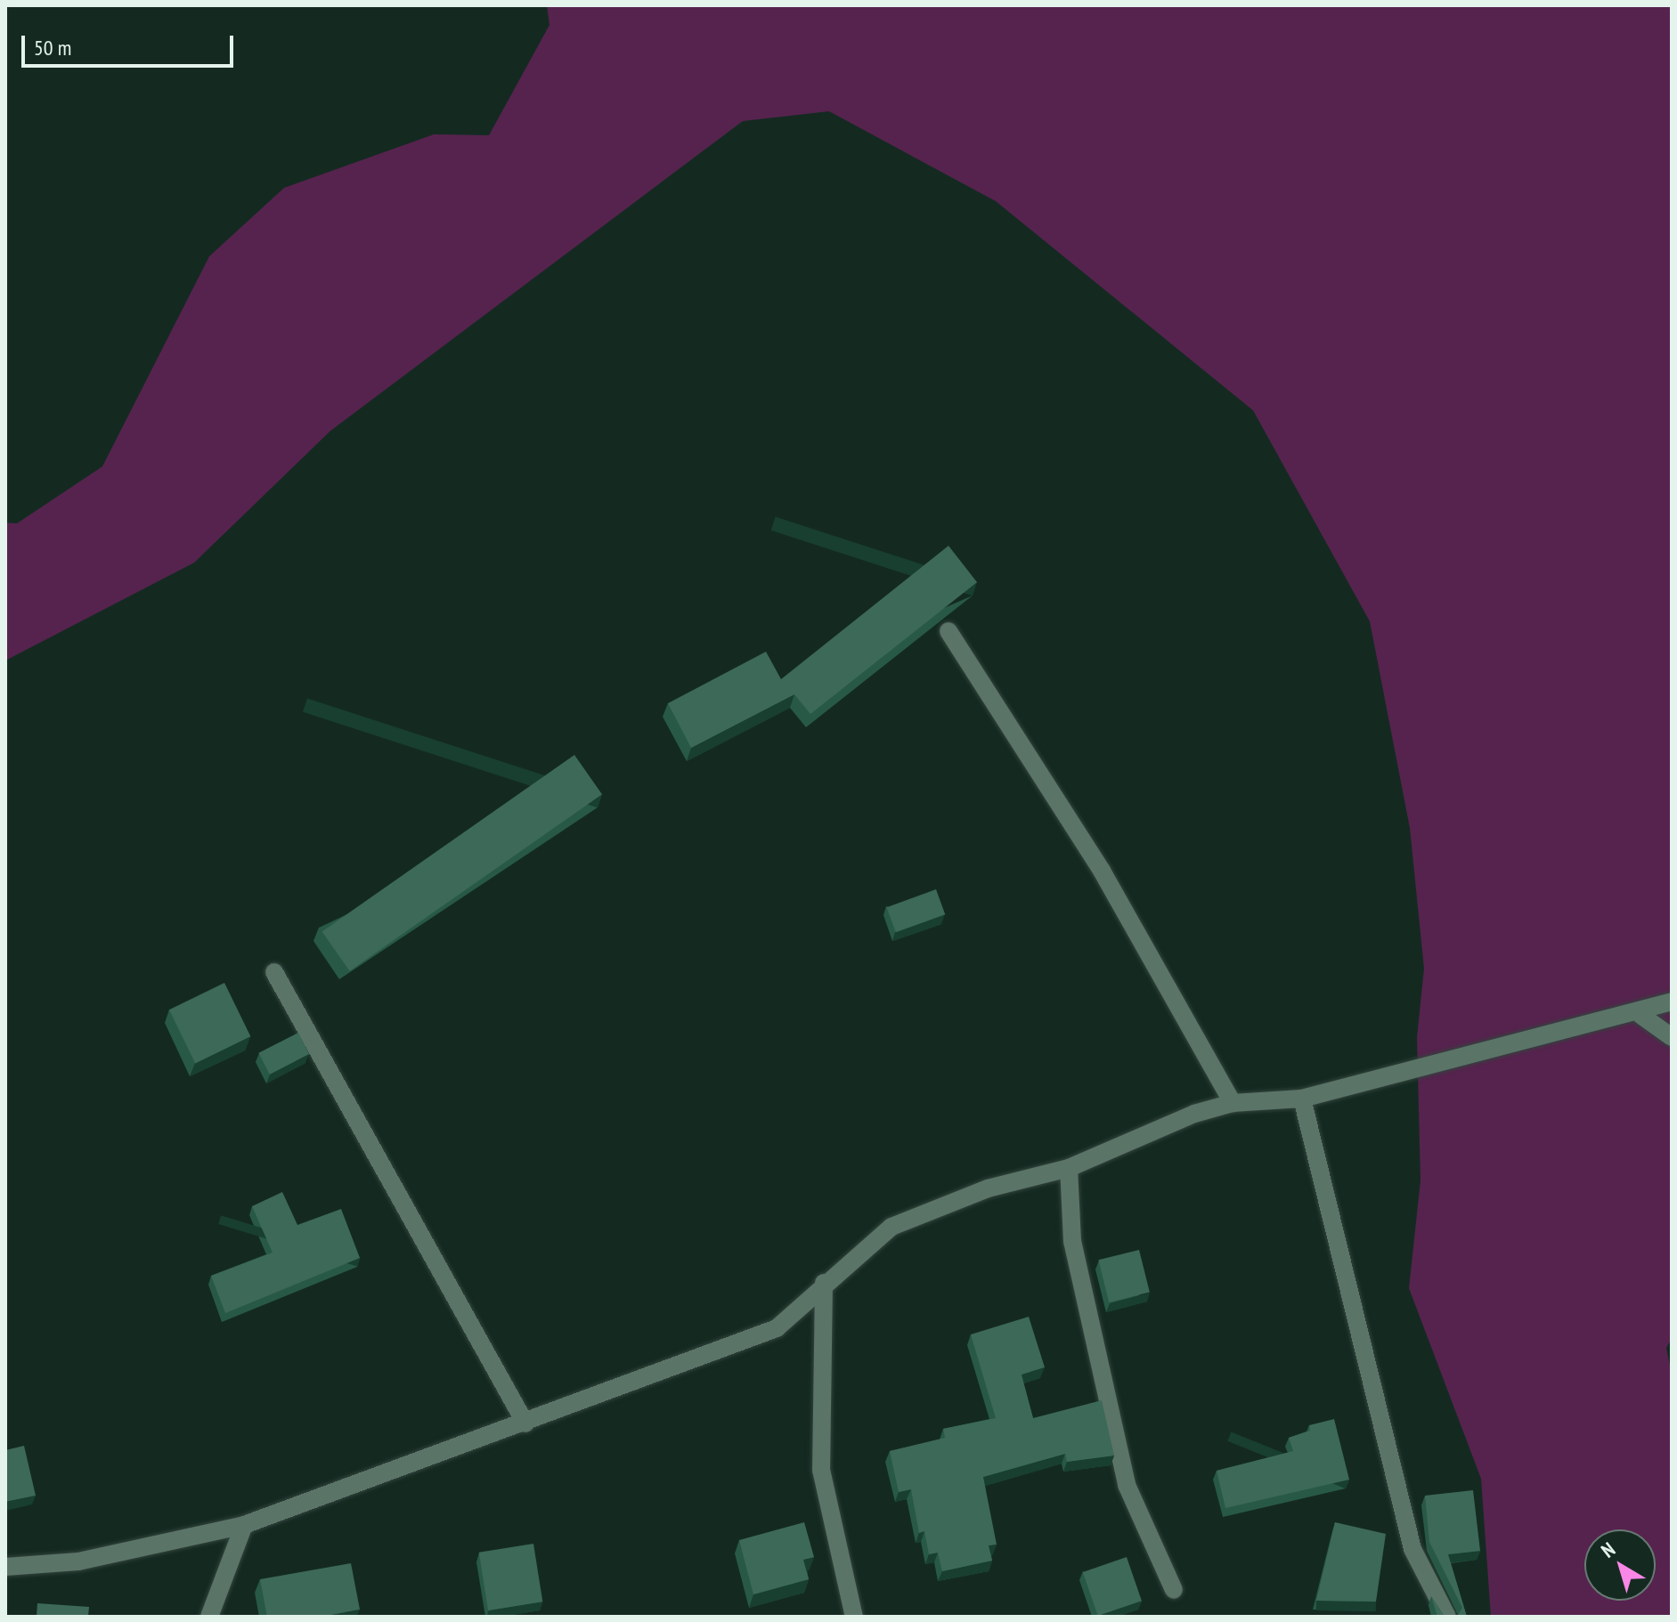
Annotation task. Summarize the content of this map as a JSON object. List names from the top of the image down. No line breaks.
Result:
{"scale_bar":"50 m","north":"top left"}
